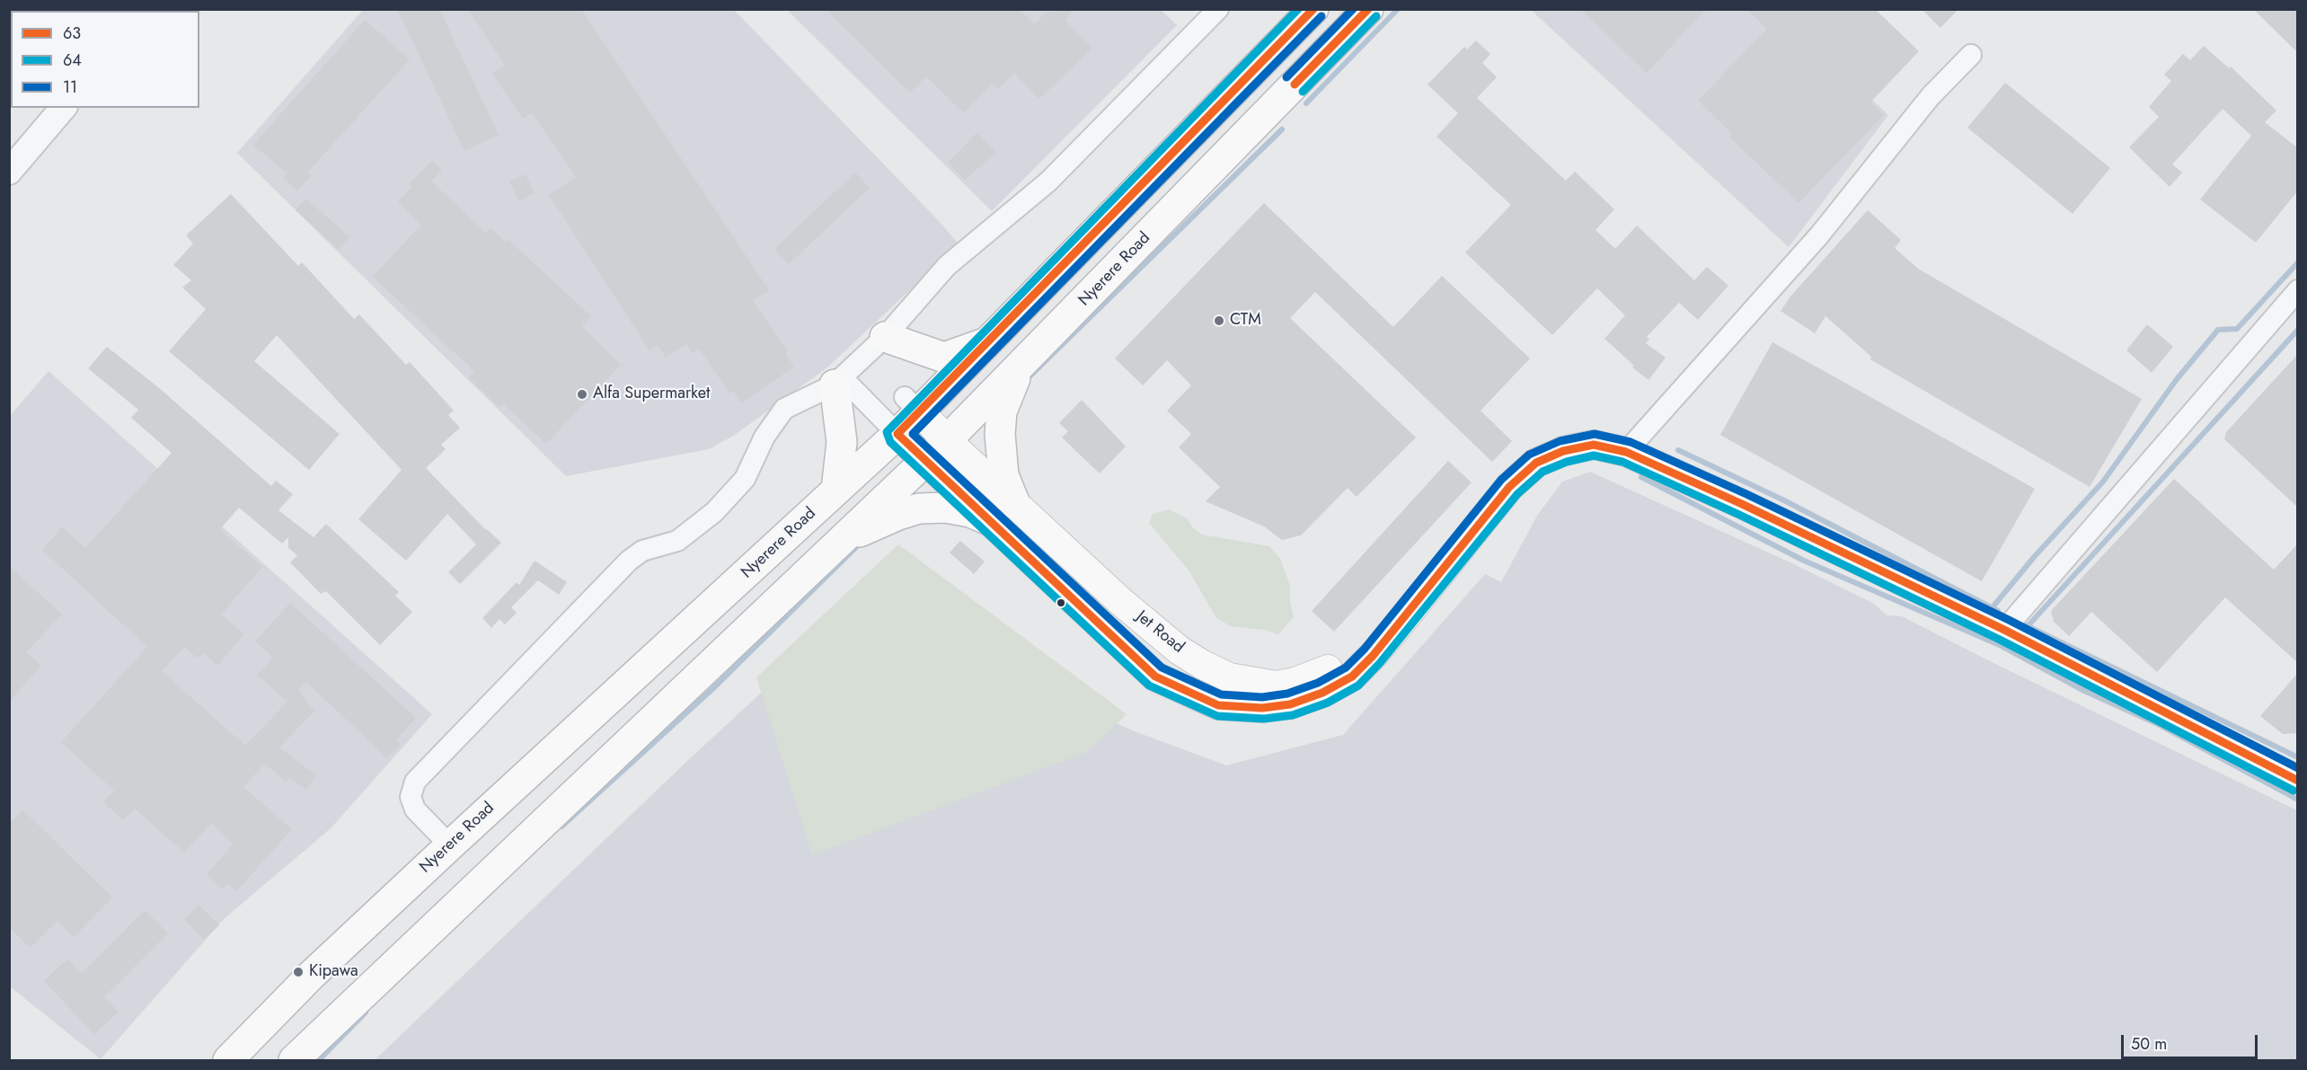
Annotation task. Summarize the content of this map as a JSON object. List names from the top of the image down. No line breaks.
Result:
{"streets":{"highway":["Nyerere Road"],"main road":["Jet Road"]},"crossings":[["Nyerere Road","Jet Road"]],"places":["CTM","Alfa Supermarket","Kipawa"],"lines":["transit line 63","transit line 64","transit line 11"],"legend":["63","64","11"],"scale_bar":"50 m"}
